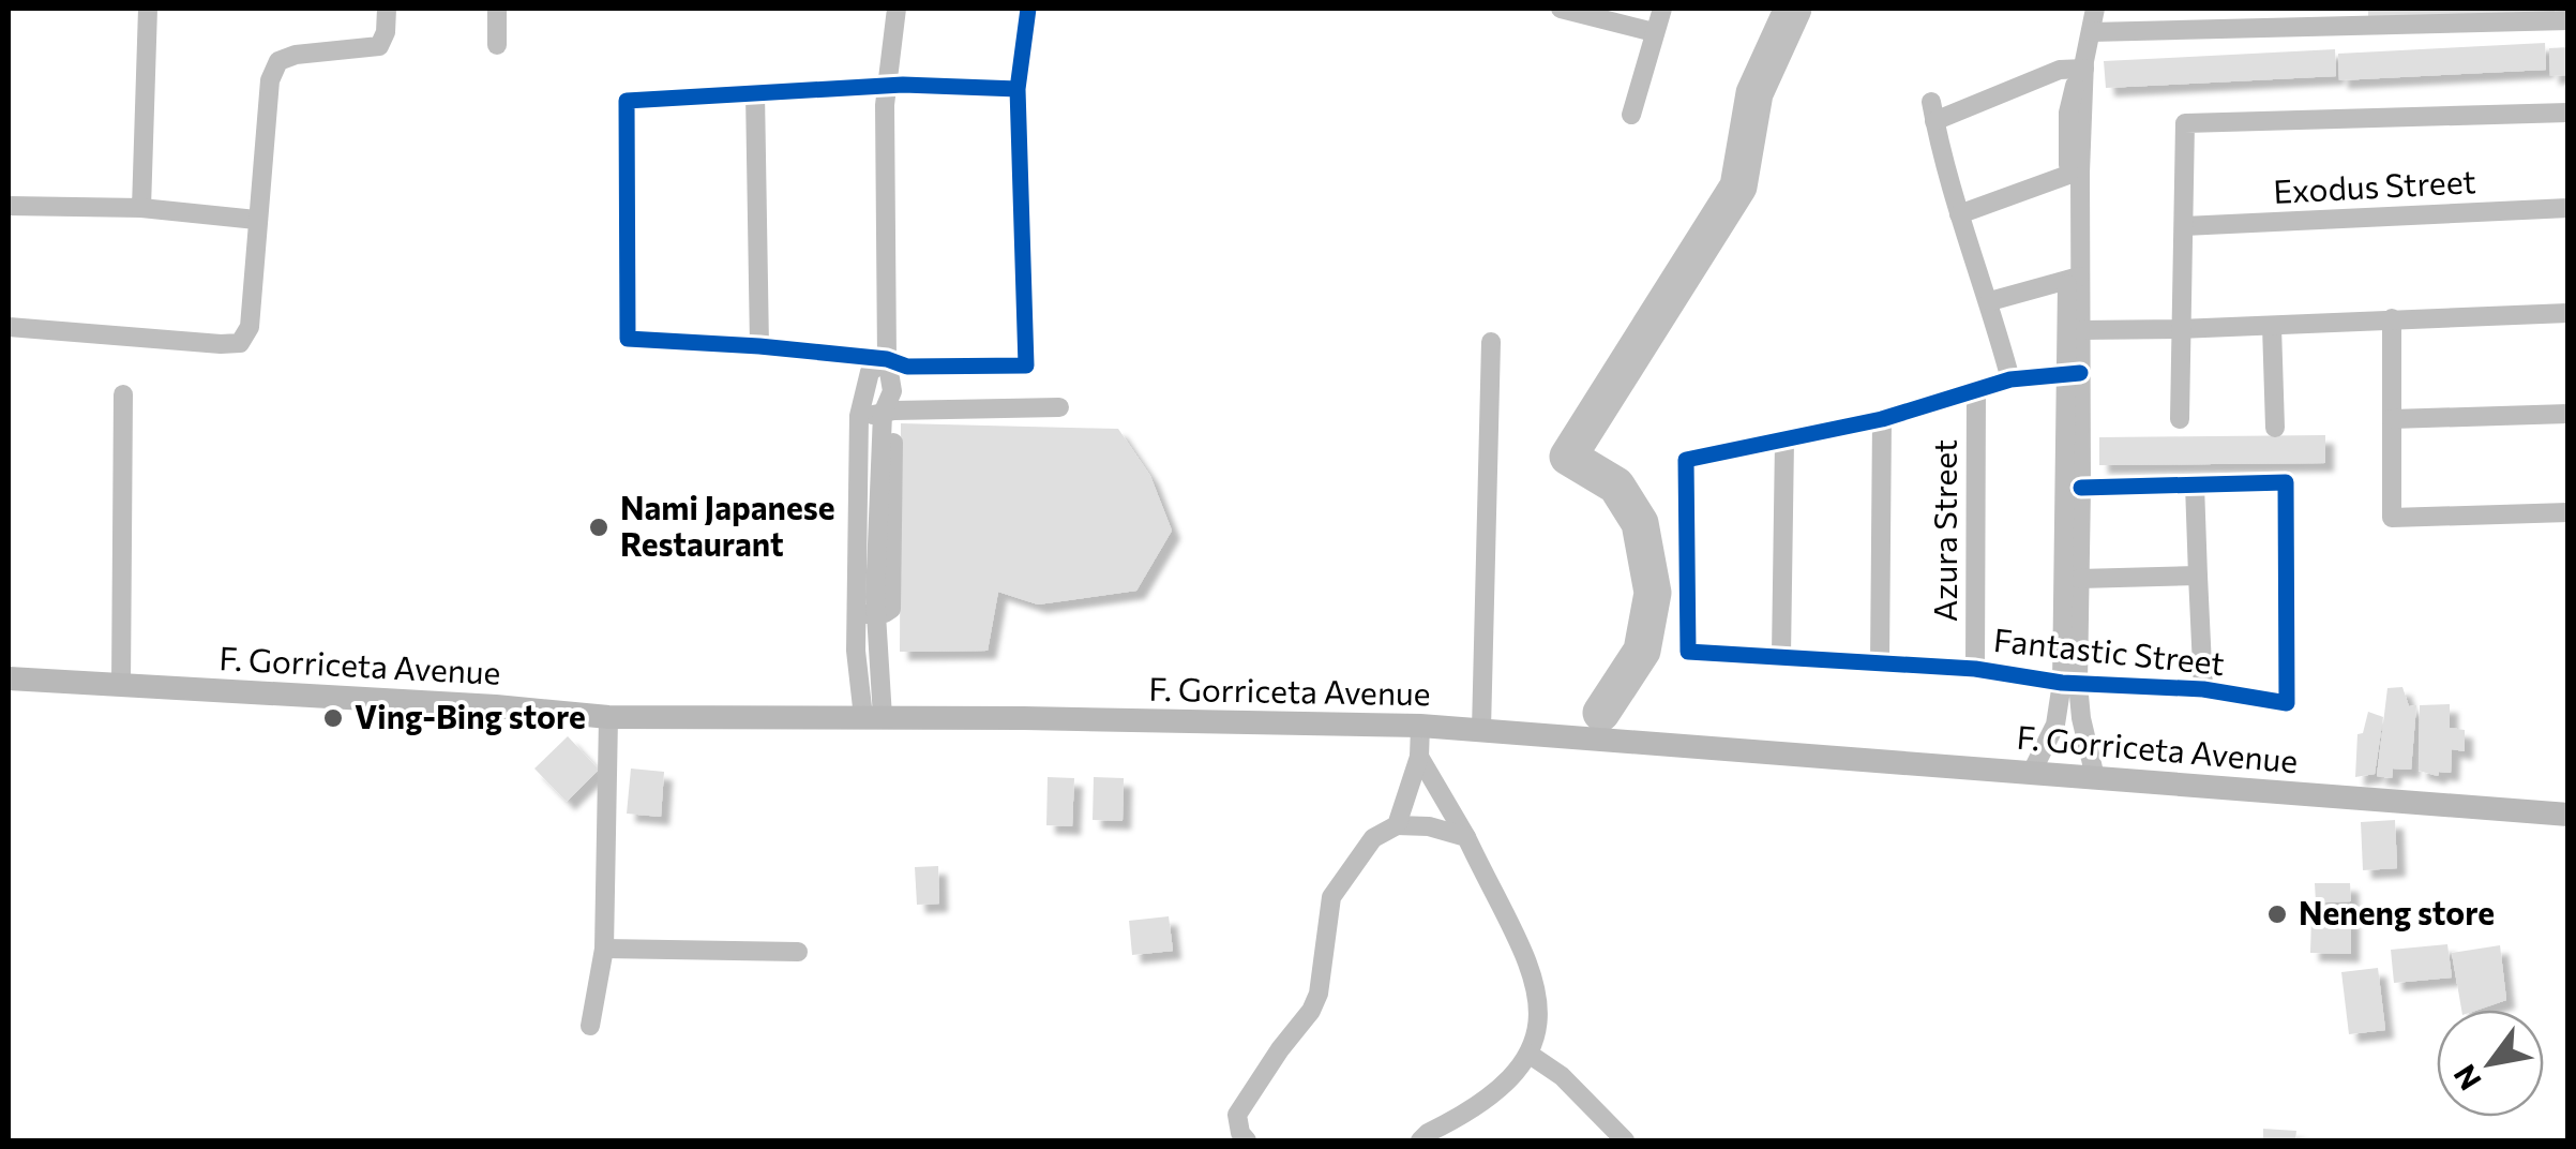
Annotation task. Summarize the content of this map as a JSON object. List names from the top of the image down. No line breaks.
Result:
{"streets":{"main road":["F. Gorriceta Avenue"],"street":["Exodus Street","Azura Street","Fantastic Street"]},"crossings":[["Azura Street","Fantastic Street"]],"places":["Nami Japanese Restaurant","Ving-Bing store","Neneng store"],"north":"bottom left"}
